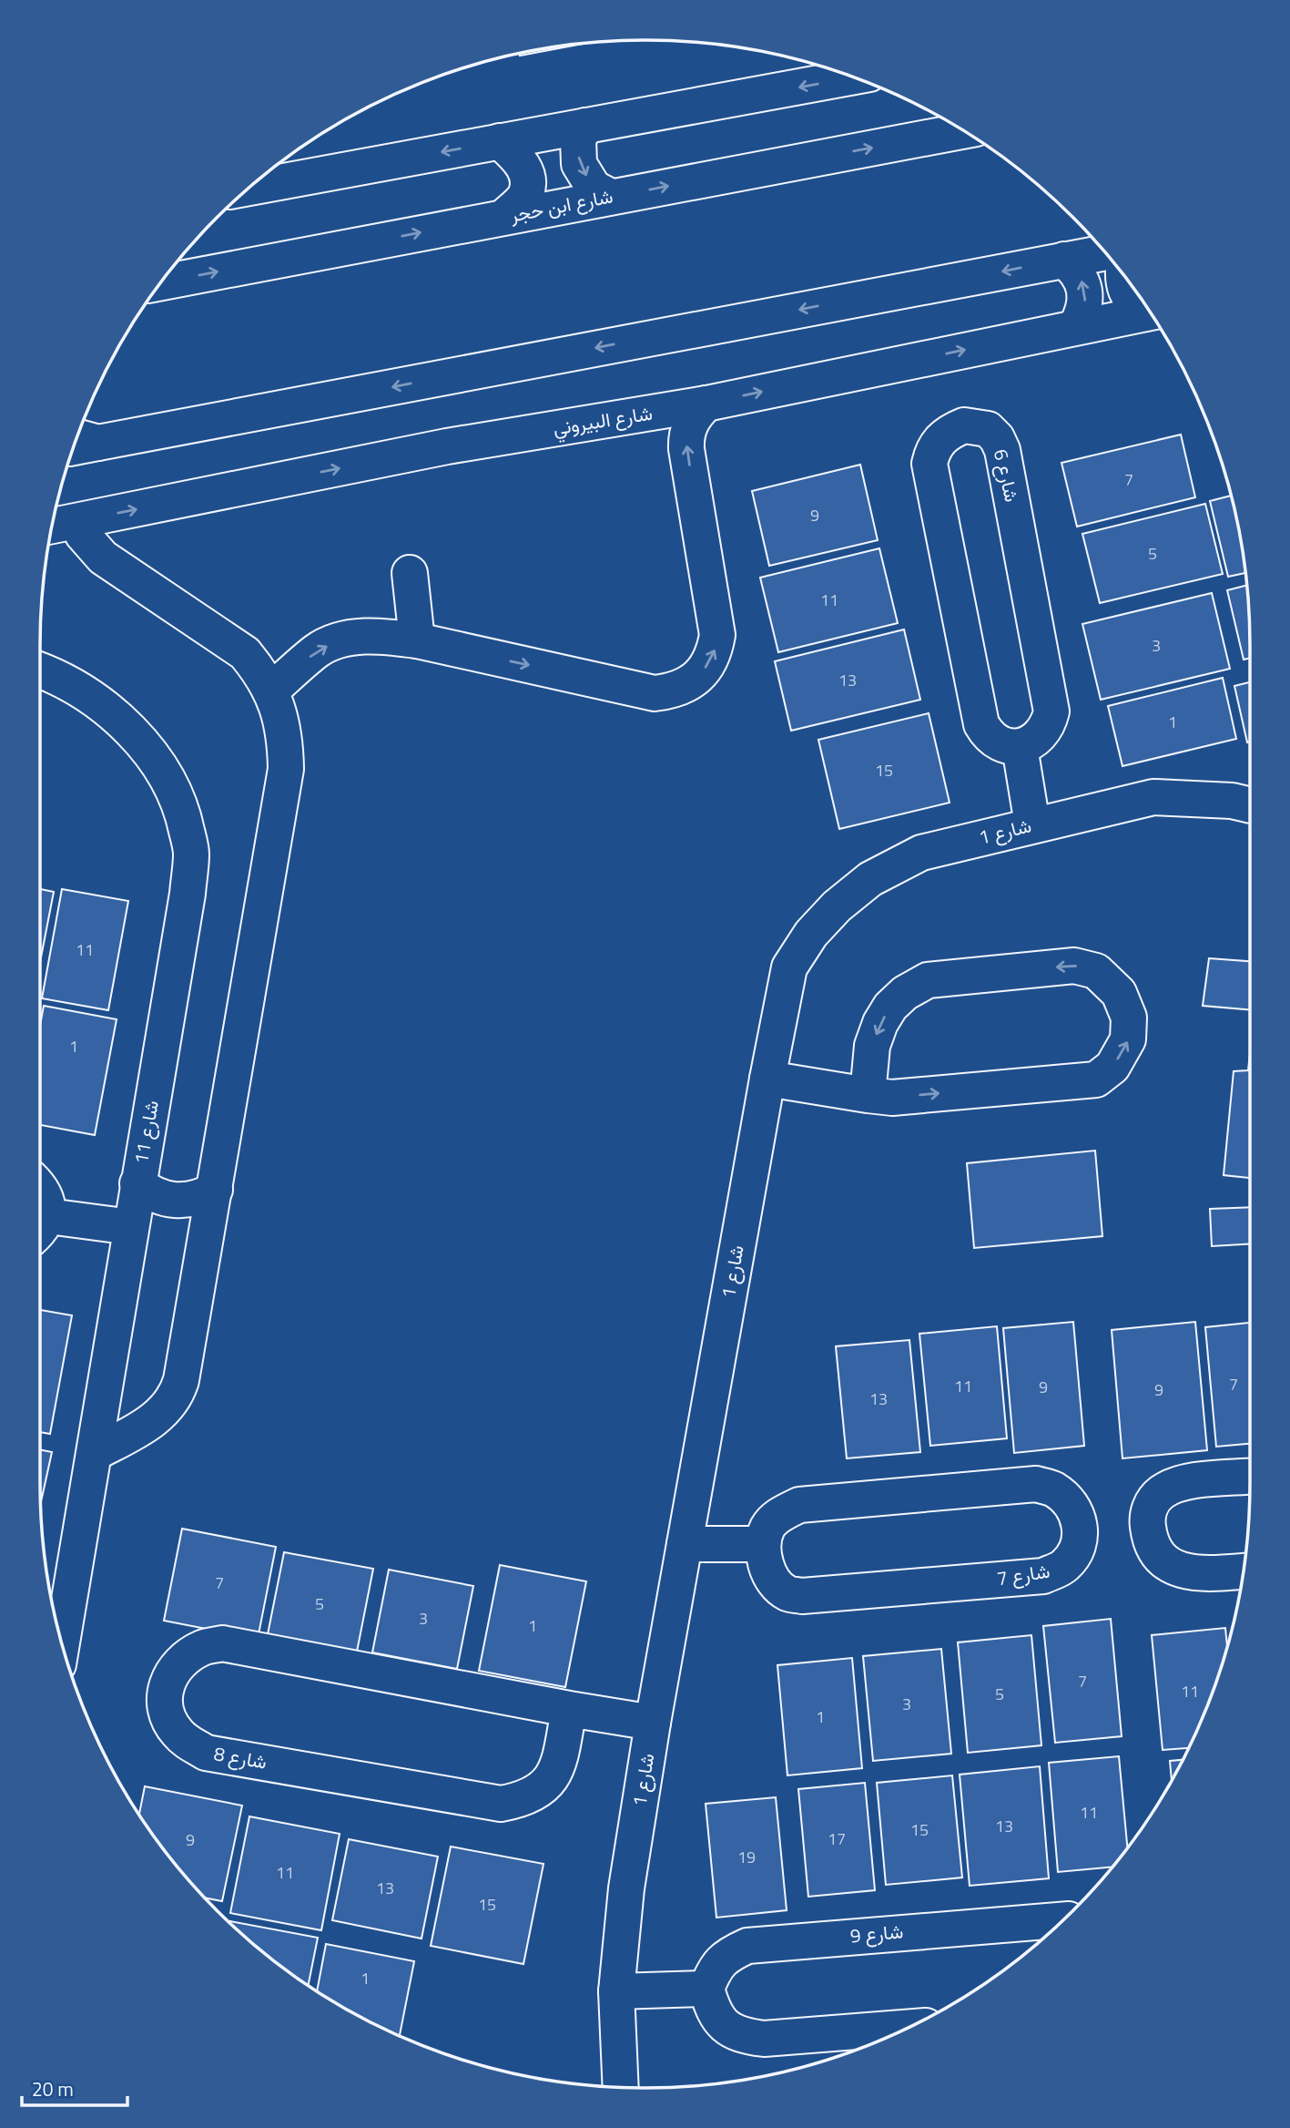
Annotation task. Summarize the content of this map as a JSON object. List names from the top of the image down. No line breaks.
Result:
{"streets":{"street":["شارع ابن حجر","شارع البيروني","شارع 6","شارع 1","شارع 11","شارع 7","شارع 8","شارع 9"]},"crossings":[["شارع 1","شارع 8"]],"house_numbers":["7","9","5","11","3","13","1","15","11","1","7","11","9","9","13","7","5","3","1","7","11","5","3","1","11","13","15","17","9","19","11","13","15","1"],"scale_bar":"20 m"}
